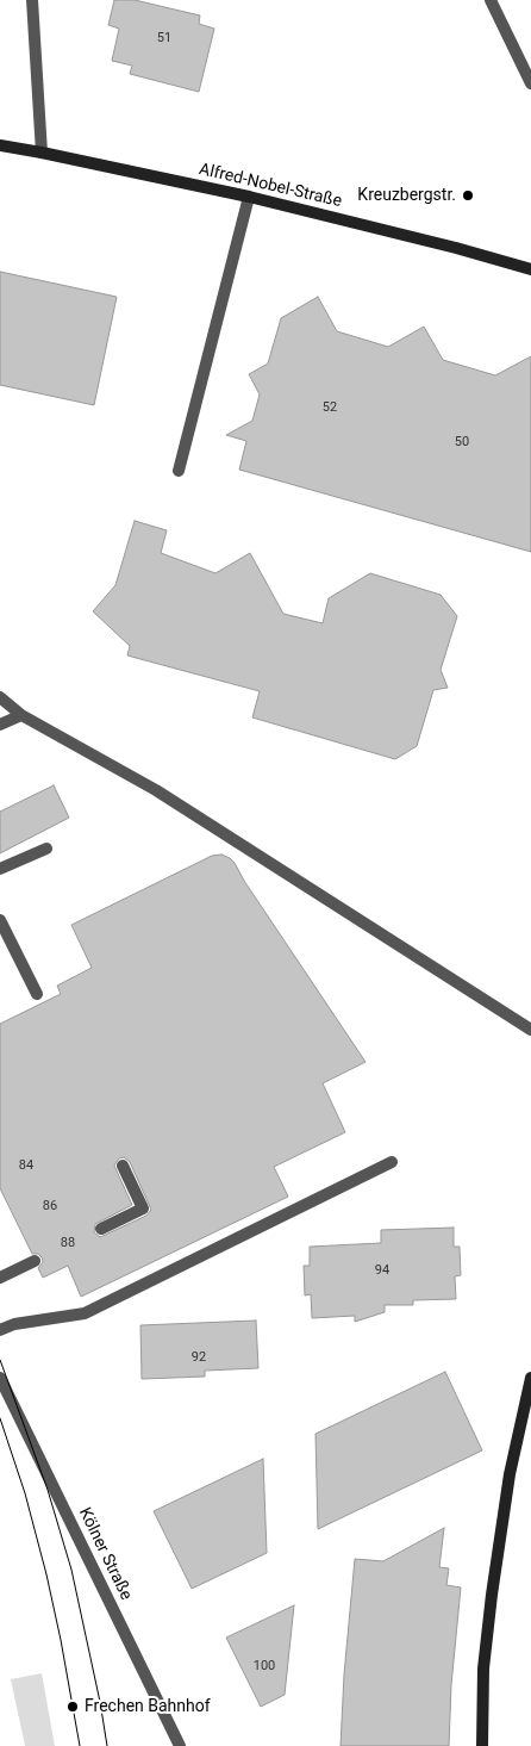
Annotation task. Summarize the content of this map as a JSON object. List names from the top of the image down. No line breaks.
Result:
{"streets":{"street":["Alfred-Nobel-Straße","Kölner Straße"]},"places":["Kreuzbergstr.","Frechen Bahnhof"],"house_numbers":["51","52","50","84","86","88","94","92","100"]}
